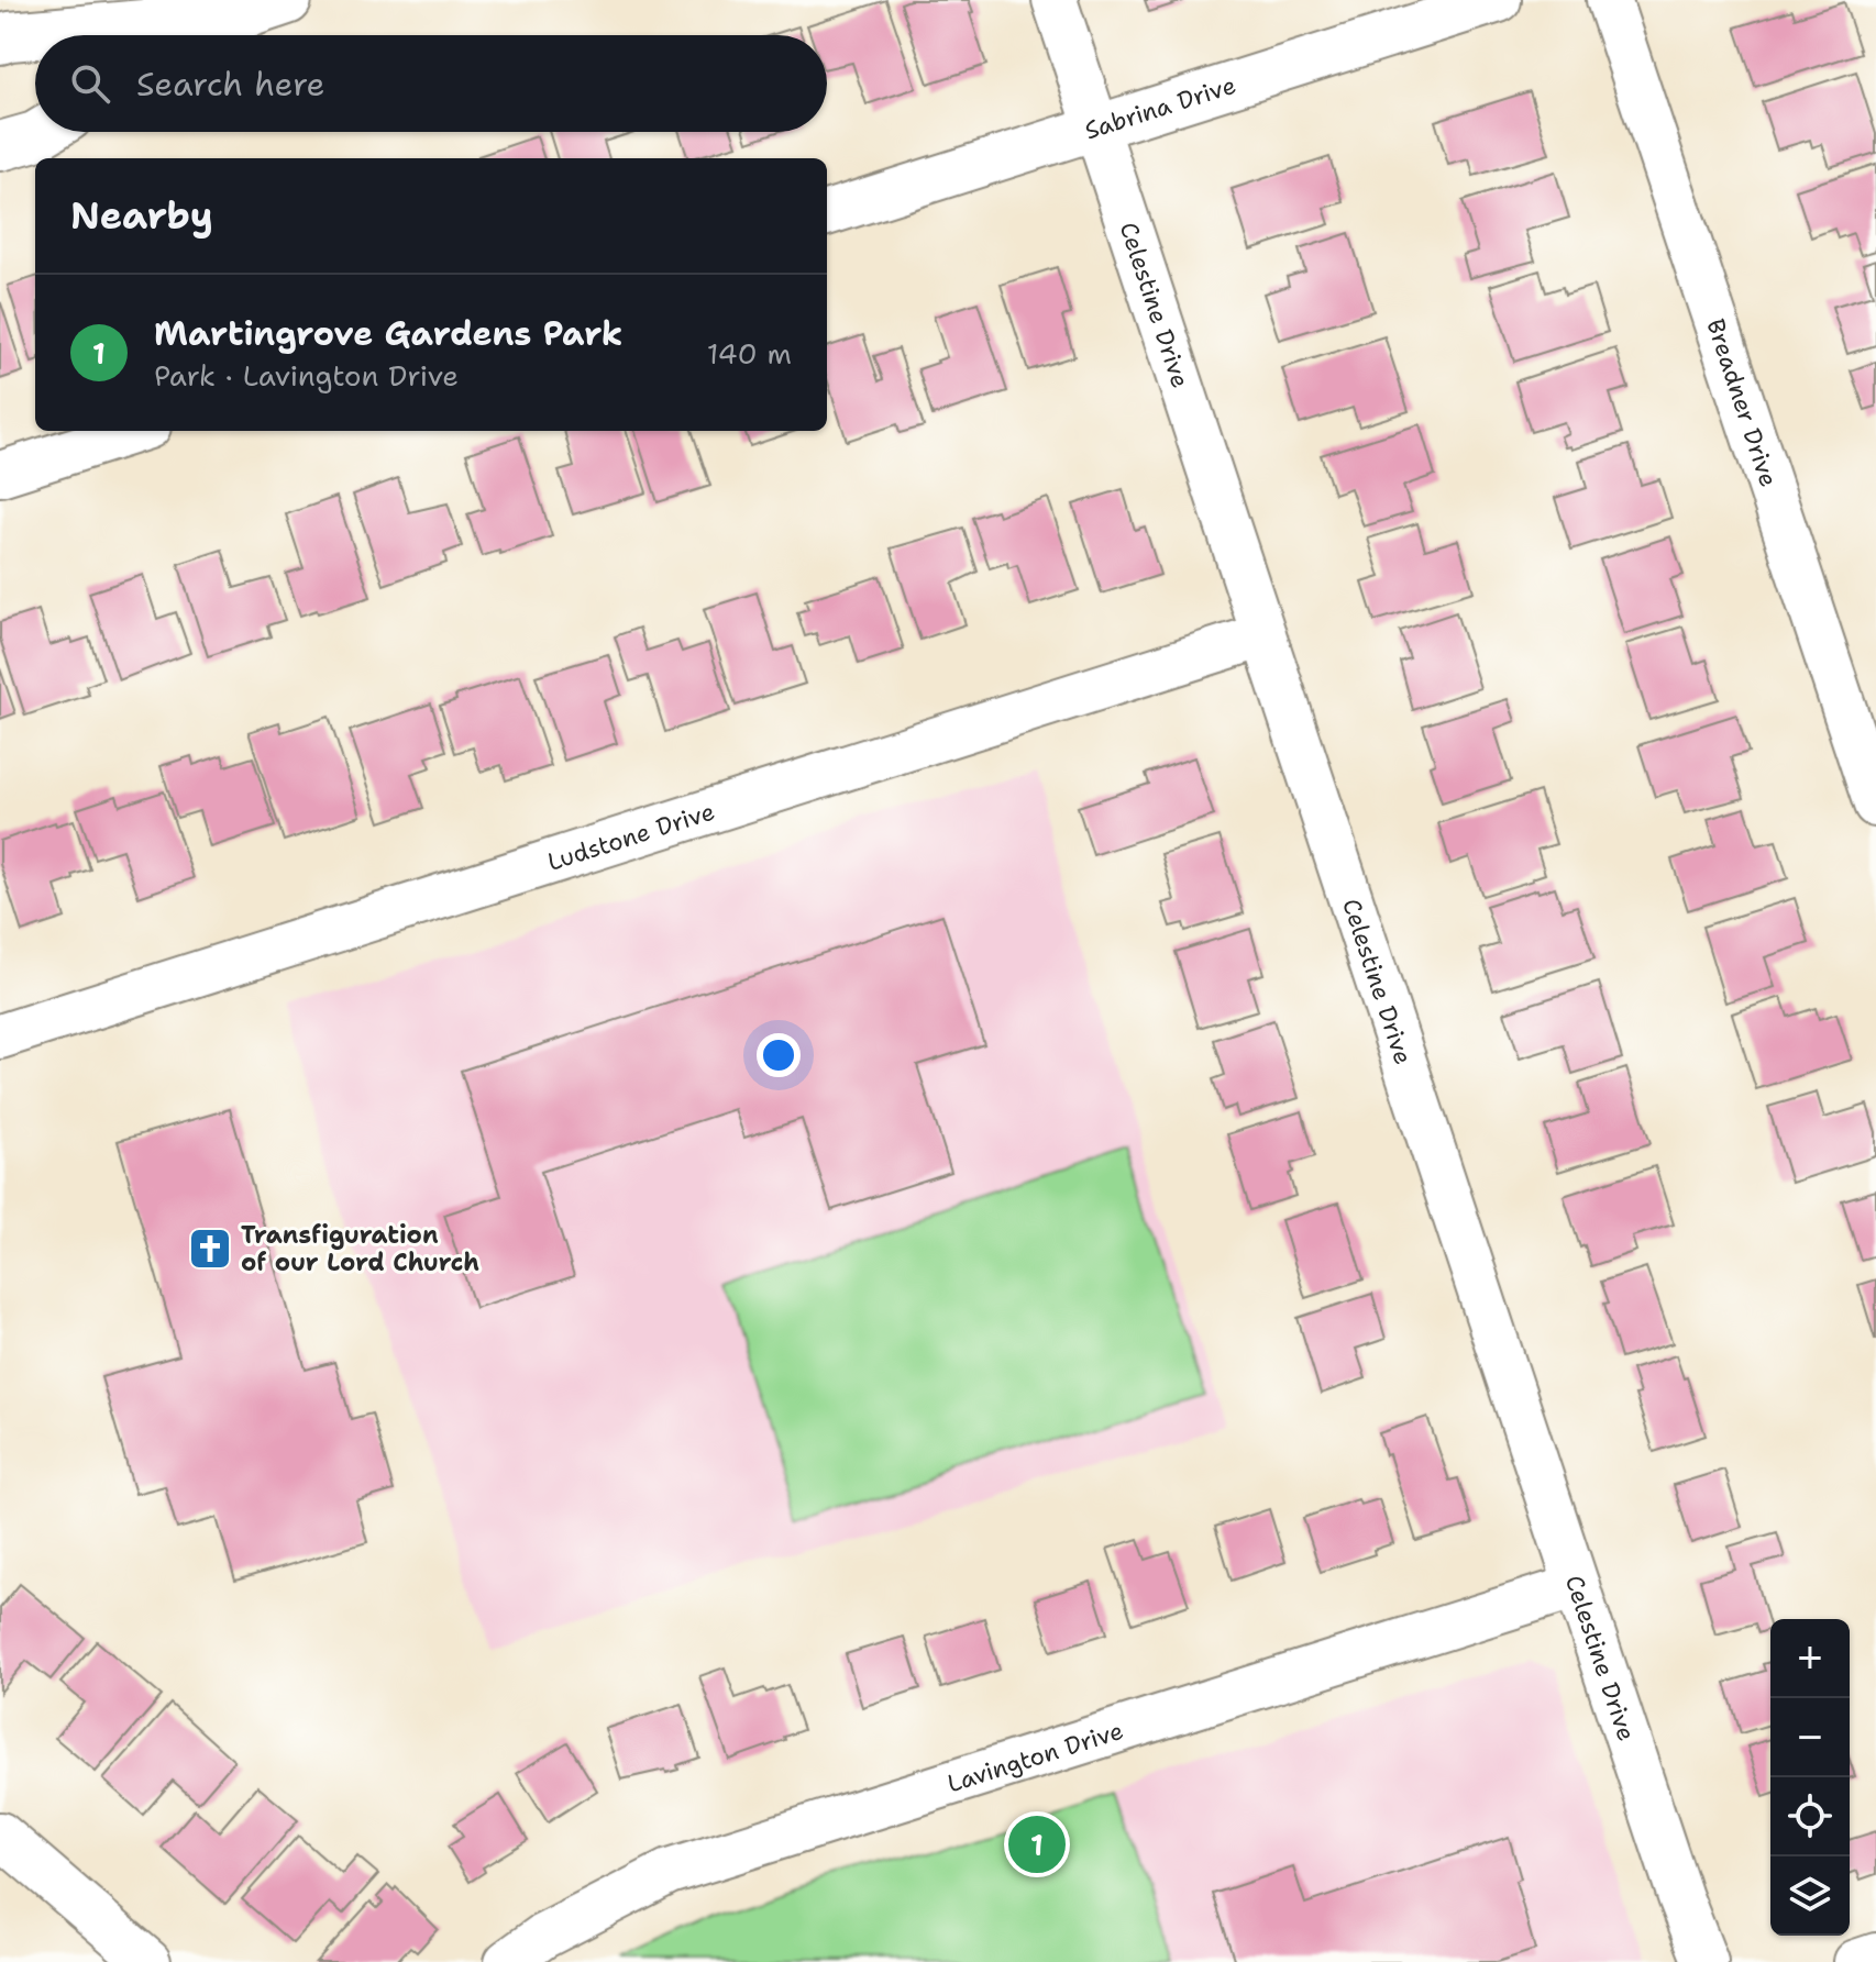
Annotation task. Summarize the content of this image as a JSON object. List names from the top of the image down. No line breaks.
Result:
{"streets":{"street":["Sabrina Drive","Celestine Drive","Breadner Drive","Ludstone Drive","Lavington Drive"]},"crossings":[["Sabrina Drive","Celestine Drive"],["Celestine Drive","Ludstone Drive"],["Celestine Drive","Lavington Drive"]],"places":{"church":["Transfiguration of our Lord Church"]},"page":{"search":"Search here","heading":"Nearby","list":[{"mark":"1","name":"Martingrove Gardens Park","note":"Park · Lavington Drive","value":"140 m"}],"map_buttons":["+","−"],"pins":"1"}}
